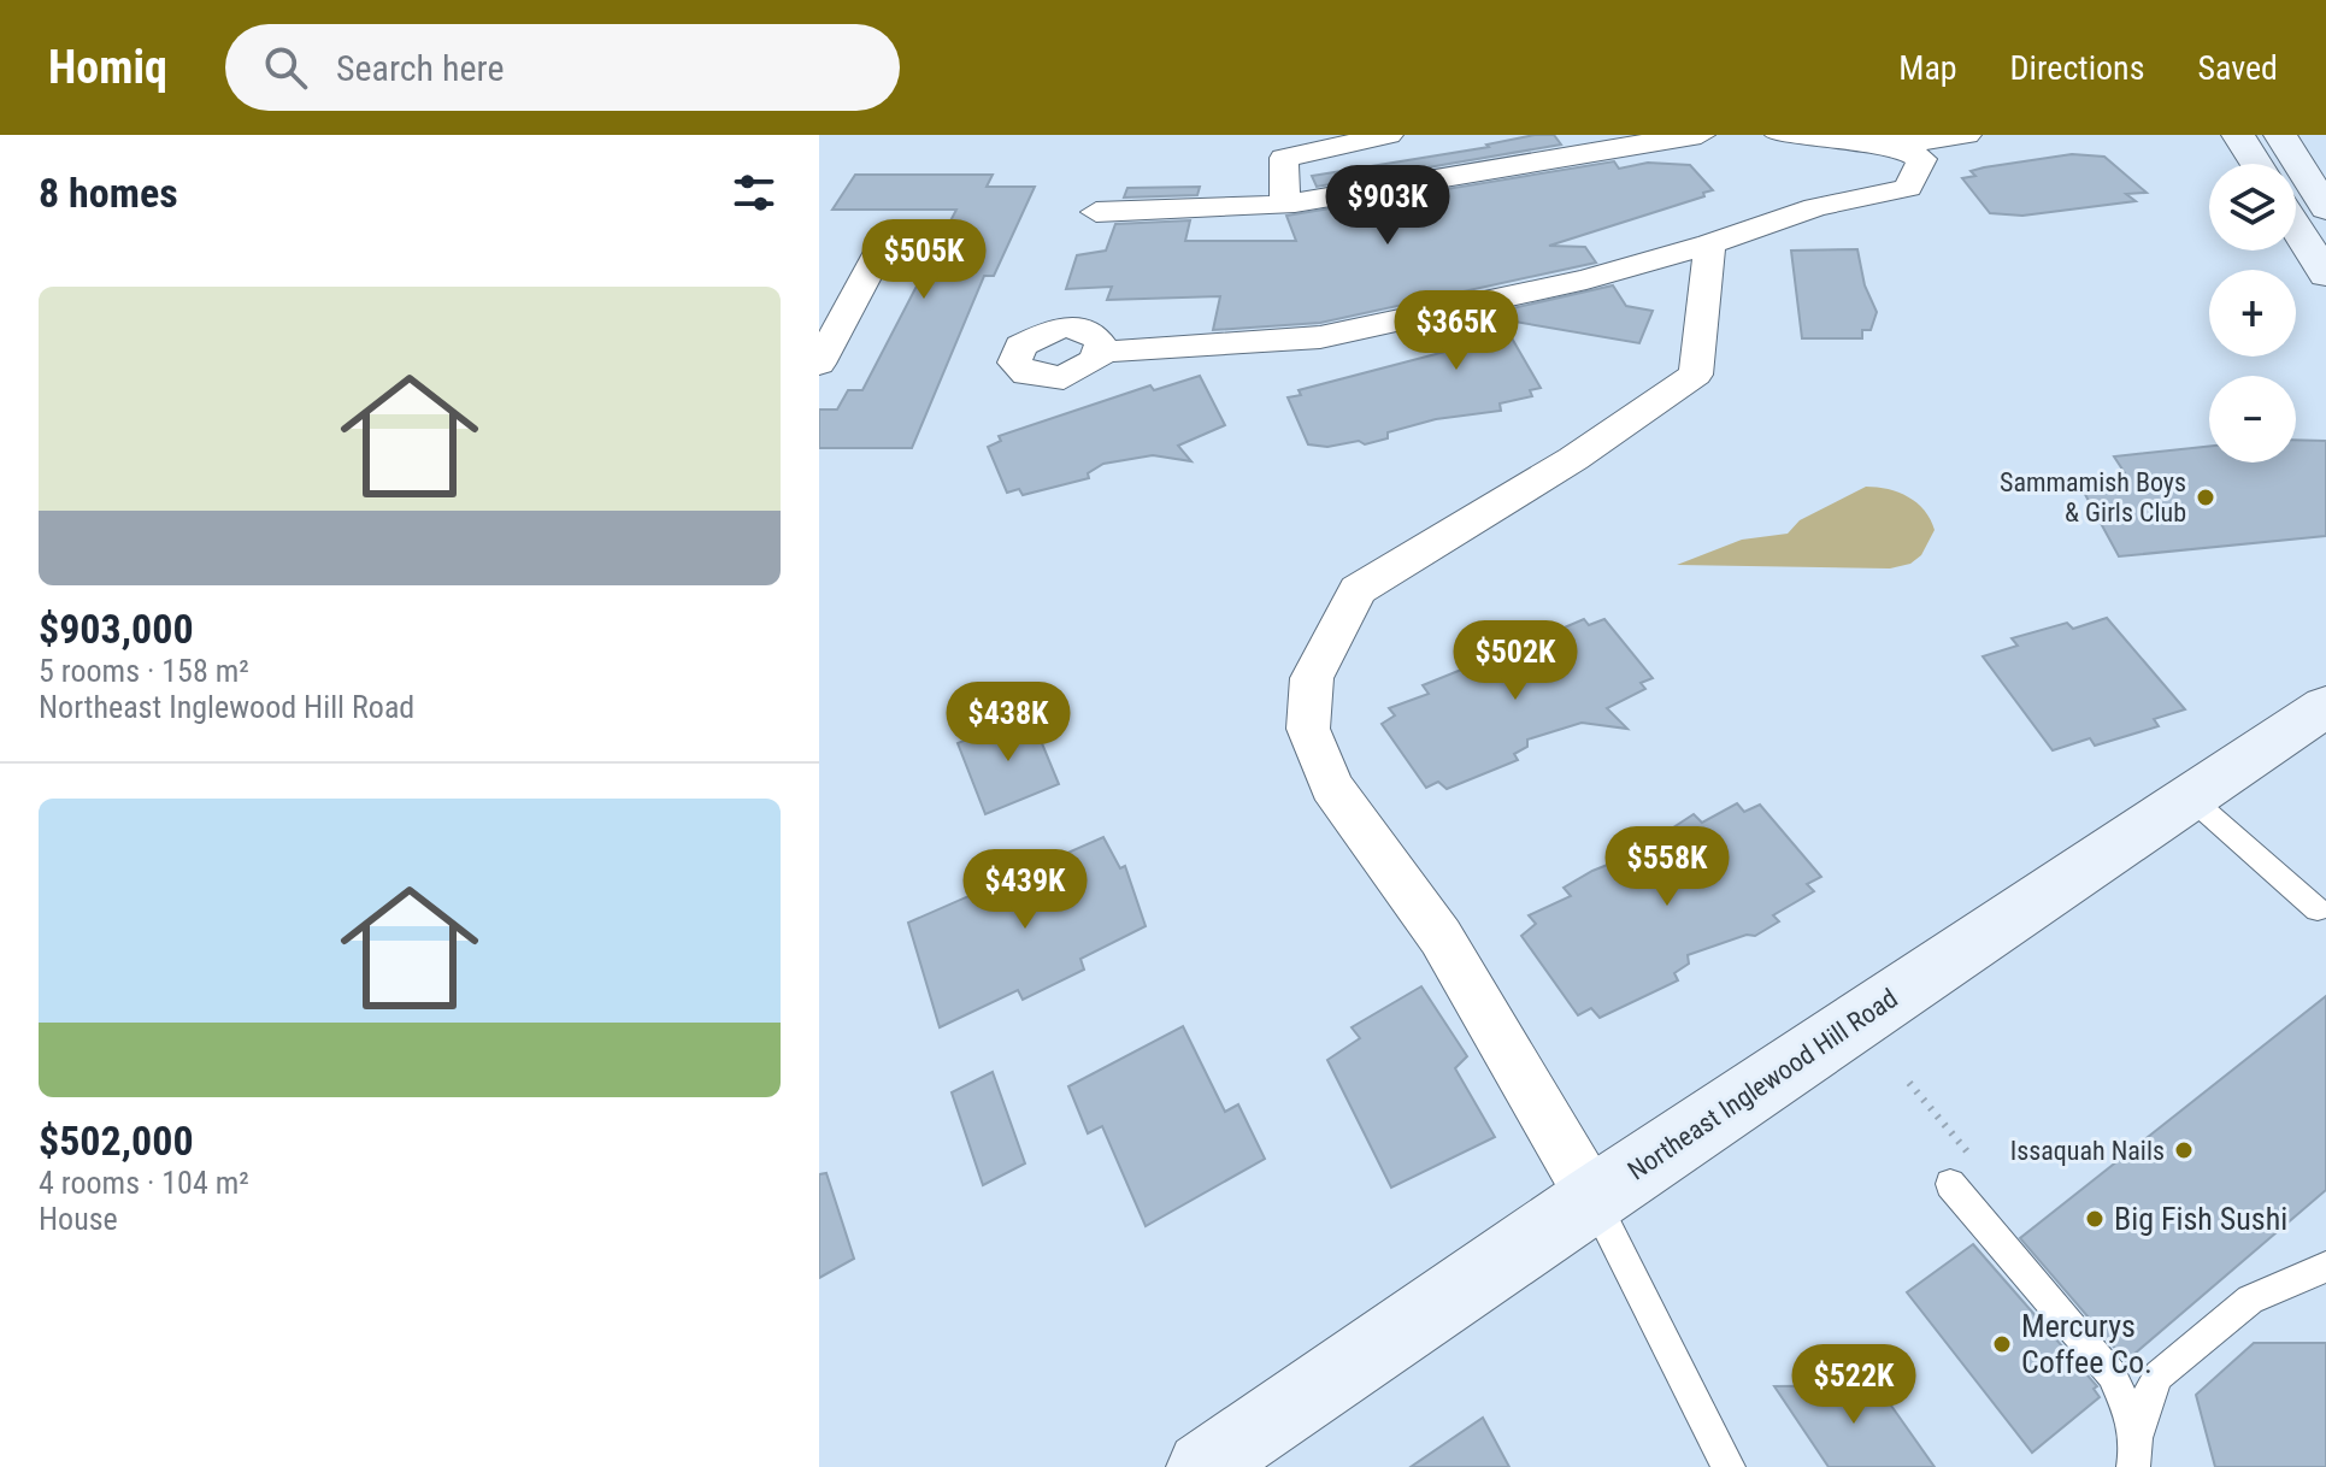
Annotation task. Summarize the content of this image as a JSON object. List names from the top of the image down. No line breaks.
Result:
{"streets":{"street":["Northeast Inglewood Hill Road"]},"places":["Sammamish Boys & Girls Club","Issaquah Nails","Big Fish Sushi","Mercurys Coffee Co."],"page":{"header":"Homiq","search":"Search here","nav":["Map","Directions","Saved"],"heading":"8 homes","map_buttons":["+","−"],"price":["$903K","$505K","$365K","$502K","$438K","$558K","$439K","$522K"],"list":[{"name":"$903,000","note":"5 rooms · 158 m² · Northeast Inglewood Hill Road"},{"name":"$502,000","note":"4 rooms · 104 m² · House"}]}}
